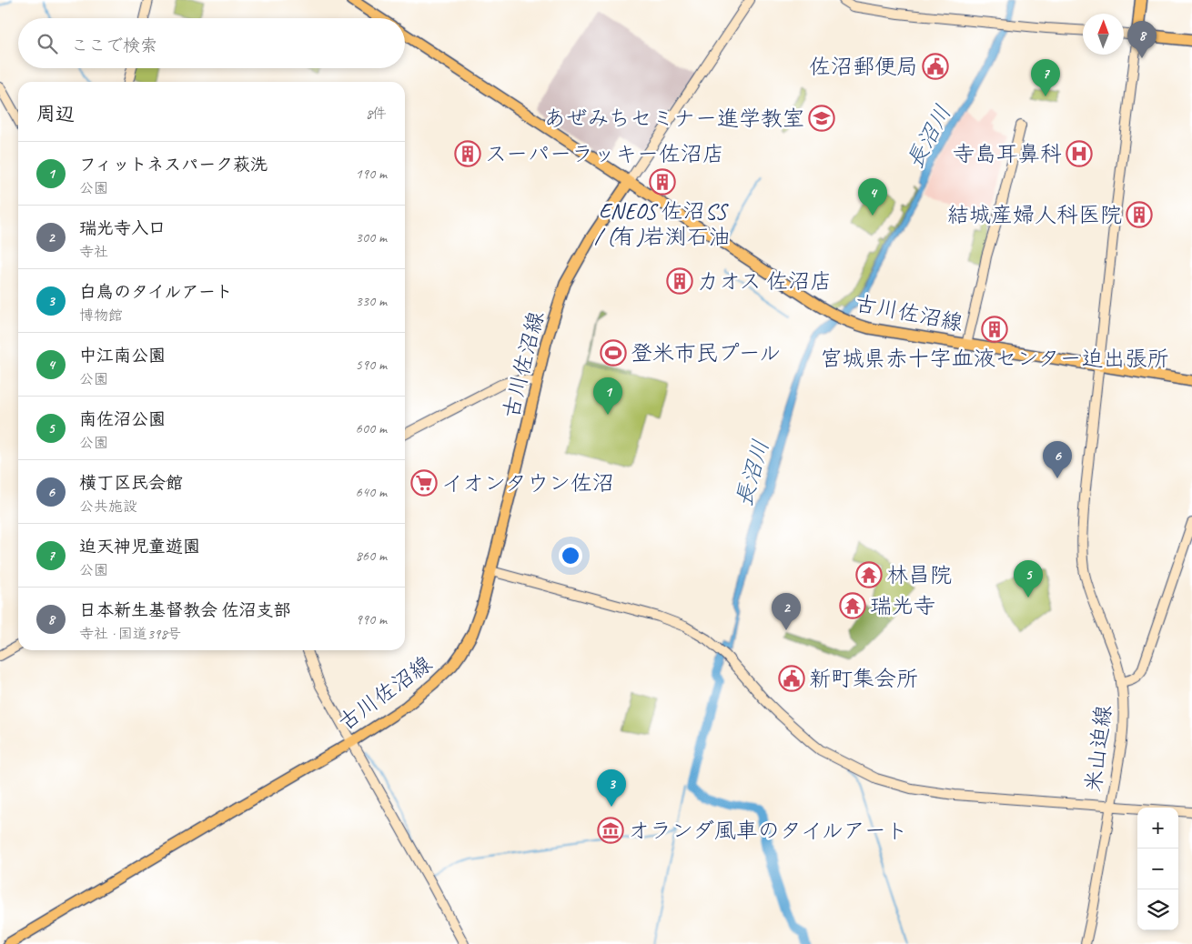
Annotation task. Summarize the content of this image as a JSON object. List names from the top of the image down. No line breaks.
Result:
{"streets":{"main road":["古川佐沼線"],"street":["米山迫線"]},"water":["長沼川"],"places":{"public building":["佐沼郵便局","新町集会所"],"school or university":["あぜみちセミナー進学教室"],"building":["スーパーラッキー佐沼店","ENEOS 佐沼SS / (有)岩渕石油","結城産婦人科医院","カオス 佐沼店","宮城県赤十字血液センター迫出張所"],"hospital":["寺島耳鼻科"],"sports":["登米市民プール"],"supermarket":["イオンタウン佐沼"],"temple":["林昌院","瑞光寺"],"museum":["オランダ風車のタイルアート"]},"north":"top","page":{"search":"ここで検索","pins":["8","7","4","1","6","5","2","3"],"heading":["周辺","8件"],"list":[{"mark":"1","name":"フィットネスパーク萩洗","note":"公園","value":"190 m"},{"mark":"2","name":"瑞光寺入口","note":"寺社","value":"300 m"},{"mark":"3","name":"白鳥のタイルアート","note":"博物館","value":"330 m"},{"mark":"4","name":"中江南公園","note":"公園","value":"590 m"},{"mark":"5","name":"南佐沼公園","note":"公園","value":"600 m"},{"mark":"6","name":"横丁区民会館","note":"公共施設","value":"640 m"},{"mark":"7","name":"迫天神児童遊園","note":"公園","value":"860 m"},{"mark":"8","name":"日本新生基督教会 佐沼支部","note":"寺社 · 国道398号","value":"990 m"}],"map_buttons":["+","−"]}}
